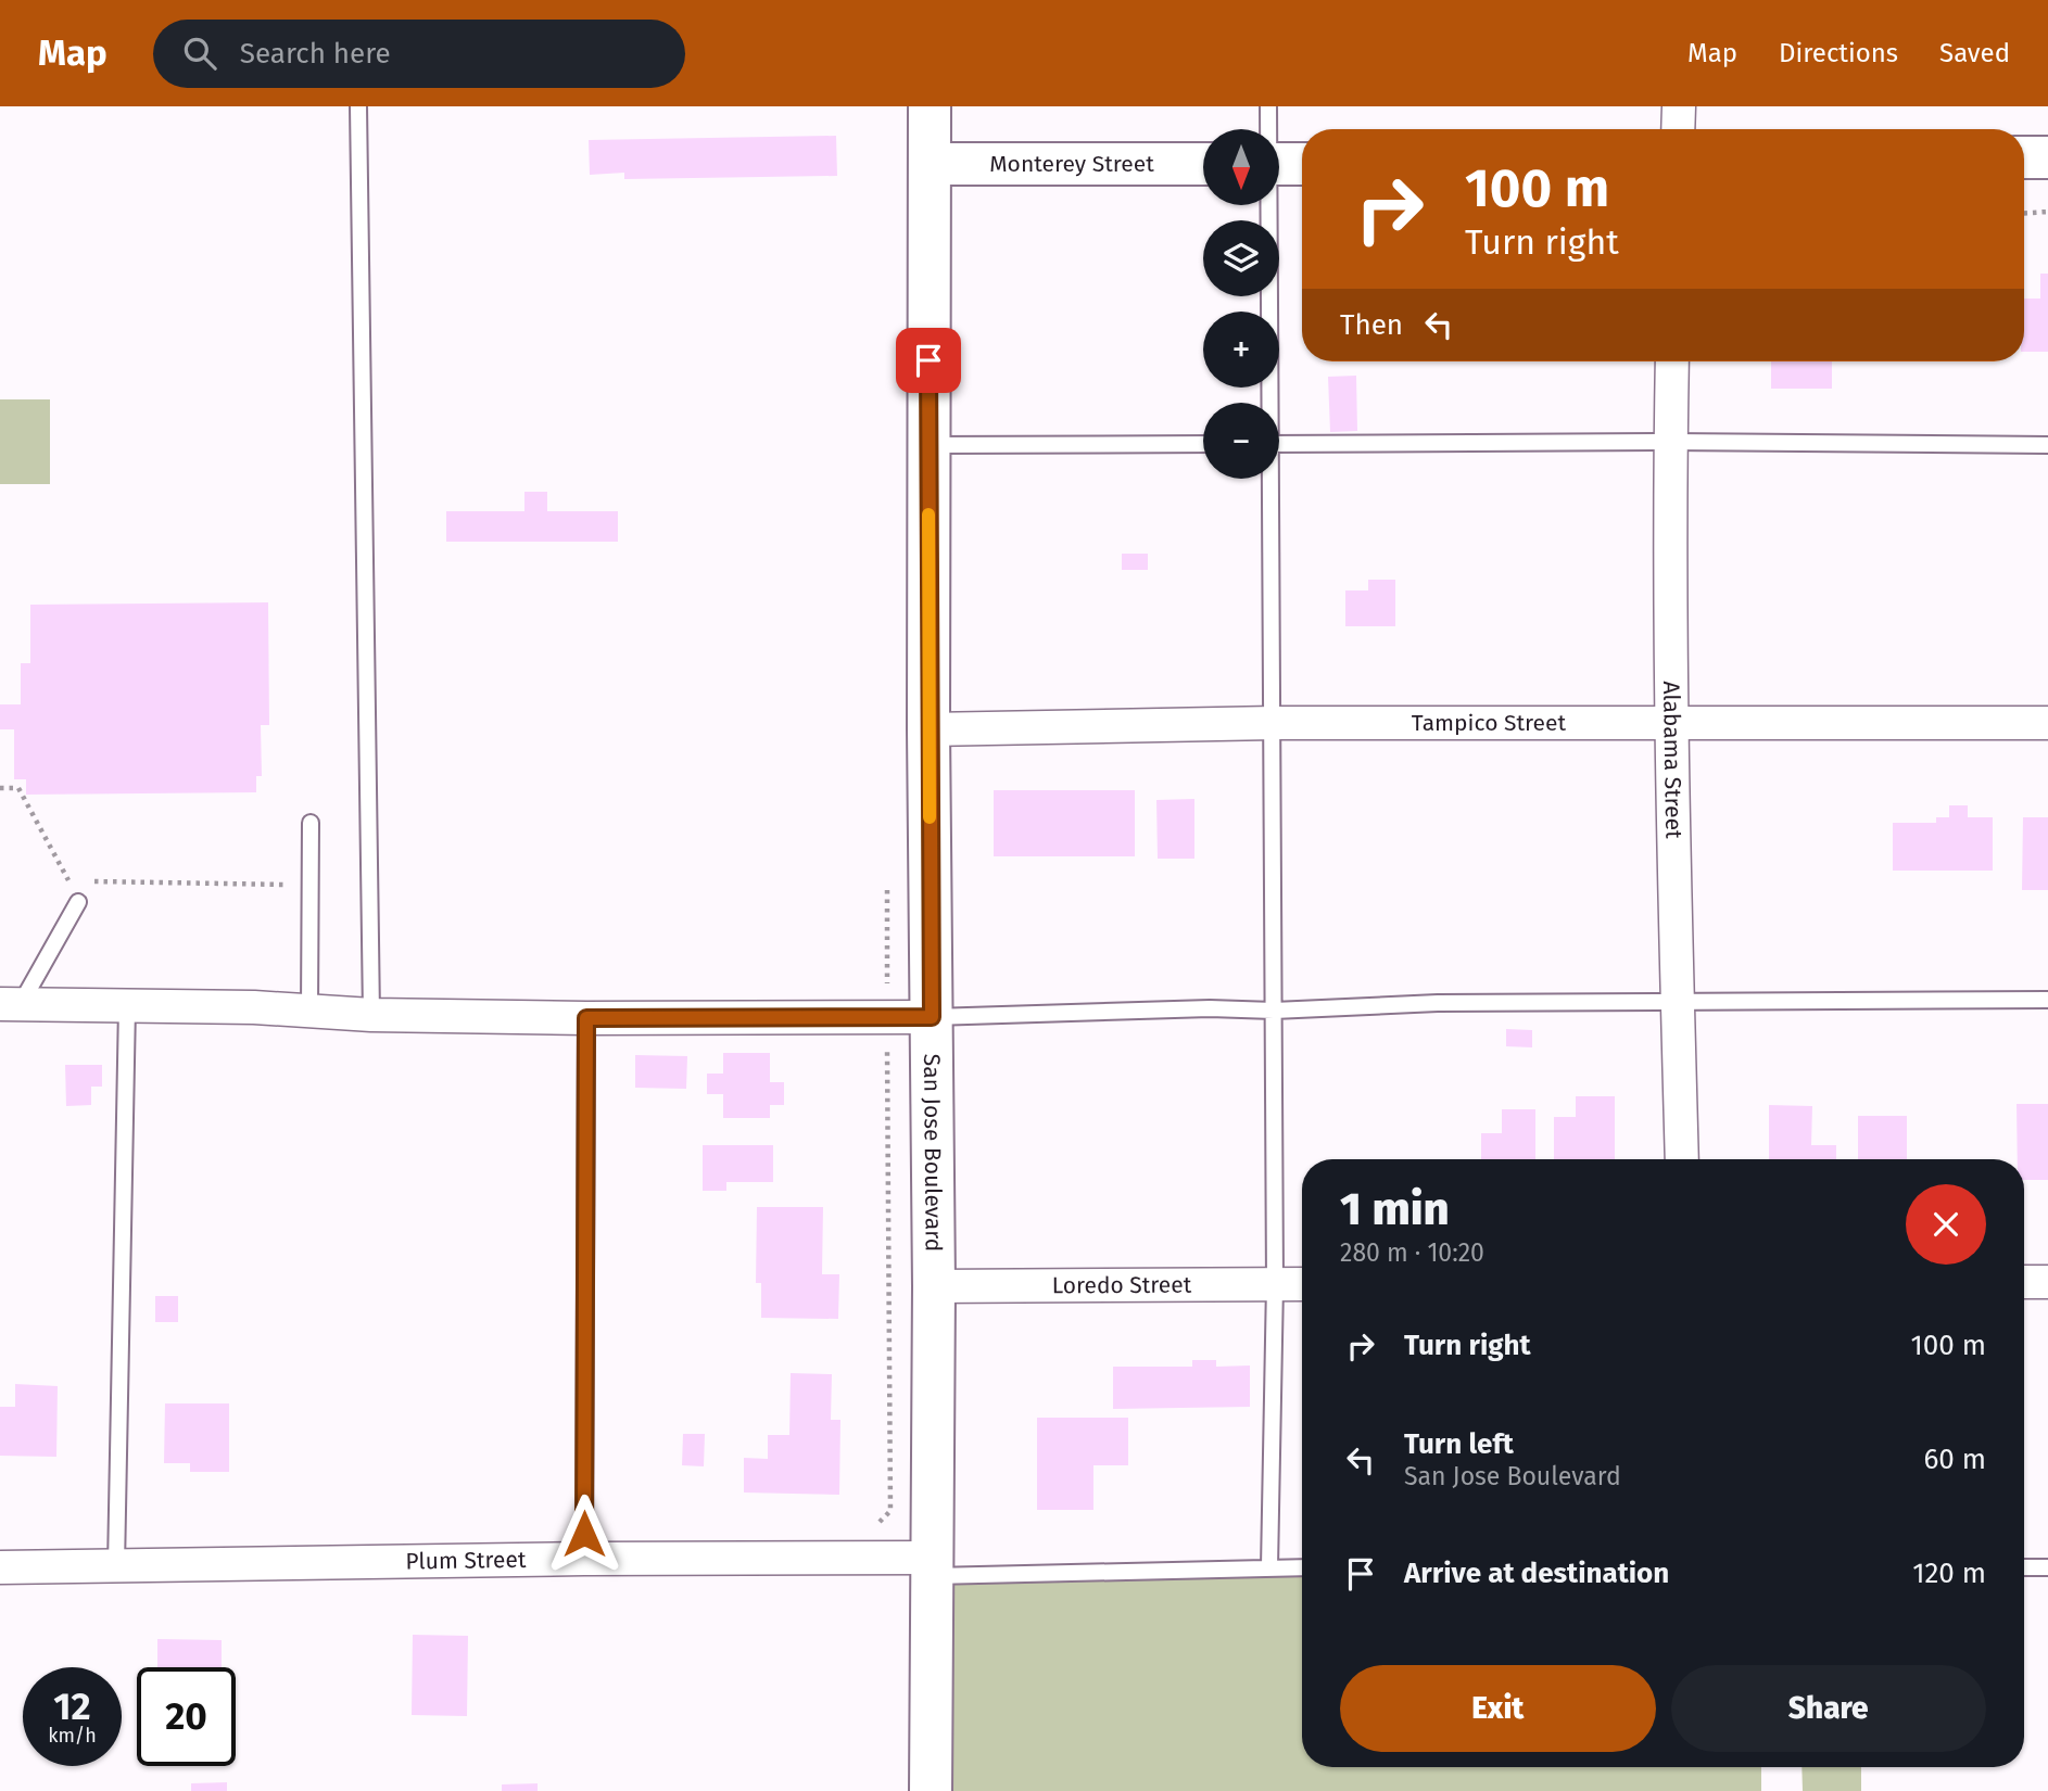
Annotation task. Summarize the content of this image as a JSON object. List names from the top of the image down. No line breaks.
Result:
{"streets":{"street":["Monterey Street","Tampico Street","Alabama Street","San Jose Boulevard","Loredo Street","Plum Street"]},"crossings":[["Monterey Street","San Jose Boulevard"],["Tampico Street","Alabama Street"],["Tampico Street","San Jose Boulevard"],["San Jose Boulevard","Loredo Street"],["San Jose Boulevard","Plum Street"]],"north":"bottom","page":{"header":"Map","search":"Search here","nav":["Map","Directions","Saved"],"map_buttons":["+","−"],"turn":["100 m","Turn right"],"then":"Then","heading":["1 min","280 m · 10:20"],"list":[{"name":"Turn right","value":"100 m"},{"name":"Turn left","note":"San Jose Boulevard","value":"60 m"},{"name":"Arrive at destination","value":"120 m"}],"buttons":["Exit","Share"],"speed":"12 km/h","limit":"20"}}
